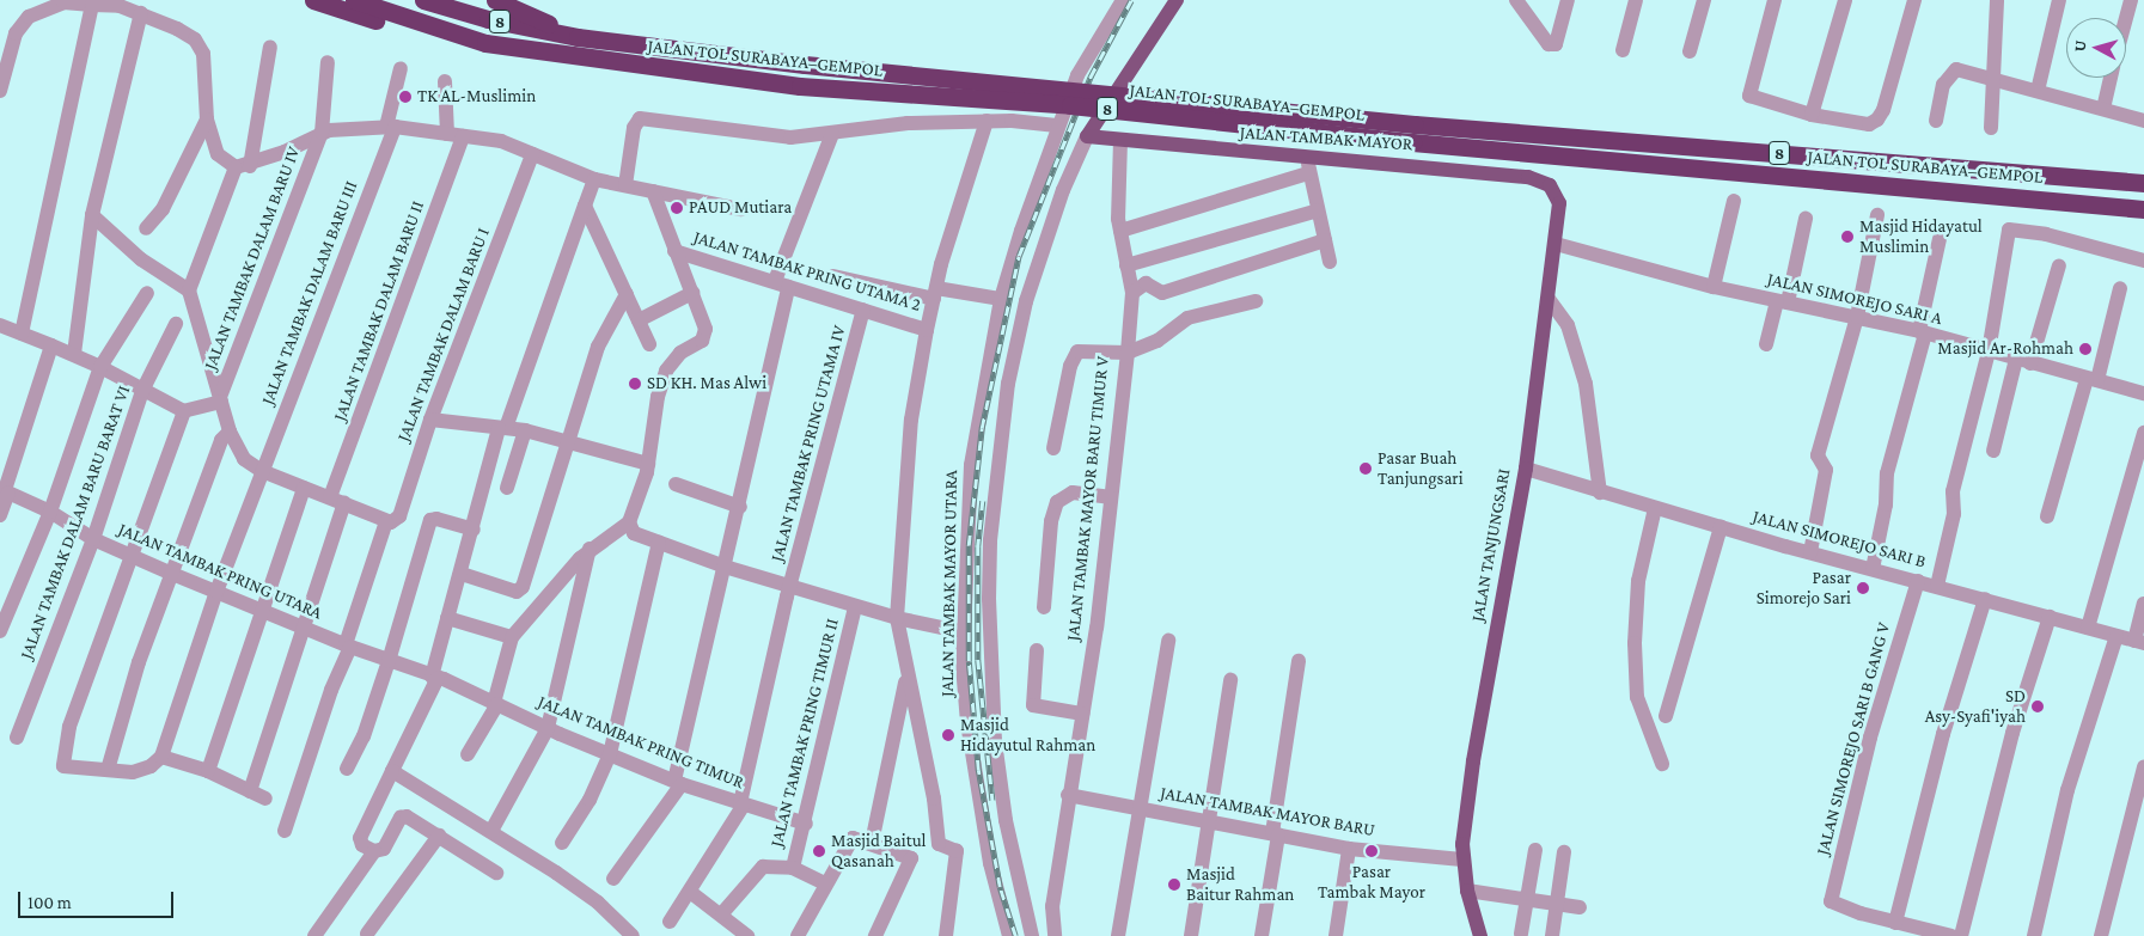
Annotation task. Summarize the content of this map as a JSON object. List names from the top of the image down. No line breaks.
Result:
{"streets":{"highway":["8","JALAN TOL SURABAYA–GEMPOL"],"main road":["JALAN TAMBAK MAYOR","JALAN TANJUNGSARI"],"street":["JALAN TAMBAK DALAM BARU IV","JALAN TAMBAK PRING UTAMA 2","JALAN TAMBAK DALAM BARU III","JALAN SIMOREJO SARI A","JALAN TAMBAK DALAM BARU II","JALAN TAMBAK DALAM BARU I","JALAN TAMBAK PRING UTAMA IV","JALAN TAMBAK MAYOR BARU TIMUR V","JALAN TAMBAK DALAM BARU BARAT VI","JALAN SIMOREJO SARI B","JALAN TAMBAK PRING UTARA","JALAN TAMBAK MAYOR UTARA","JALAN TAMBAK PRING TIMUR II","JALAN SIMOREJO SARI B GANG V","JALAN TAMBAK PRING TIMUR","JALAN TAMBAK MAYOR BARU"]},"crossings":[["JALAN TAMBAK MAYOR","JALAN TANJUNGSARI"],["JALAN TAMBAK PRING UTAMA 2","JALAN TAMBAK PRING UTAMA IV"],["JALAN TAMBAK DALAM BARU III","JALAN TAMBAK PRING UTARA"],["JALAN SIMOREJO SARI A","JALAN TANJUNGSARI"],["JALAN TAMBAK DALAM BARU II","JALAN TAMBAK PRING UTARA"],["JALAN TAMBAK PRING UTAMA IV","JALAN TAMBAK PRING TIMUR"],["JALAN TAMBAK MAYOR BARU TIMUR V","JALAN TAMBAK MAYOR BARU"],["JALAN TAMBAK DALAM BARU BARAT VI","JALAN TAMBAK PRING UTARA"],["JALAN SIMOREJO SARI B","JALAN TANJUNGSARI"],["JALAN SIMOREJO SARI B","JALAN SIMOREJO SARI B GANG V"],["JALAN TANJUNGSARI","JALAN TAMBAK MAYOR BARU"],["JALAN TAMBAK PRING UTARA","JALAN TAMBAK PRING TIMUR"],["JALAN TAMBAK PRING TIMUR II","JALAN TAMBAK PRING TIMUR"]],"places":["TK AL-Muslimin","PAUD Mutiara","Masjid Hidayatul Muslimin","Masjid Ar-Rohmah","SD KH. Mas Alwi","Pasar Buah Tanjungsari","Pasar Simorejo Sari","SD Asy-Syafi'iyah","Masjid Hidayutul Rahman","Masjid Baitul Qasanah","Pasar Tambak Mayor","Masjid Baitur Rahman"],"scale_bar":"100 m","north":"left"}
